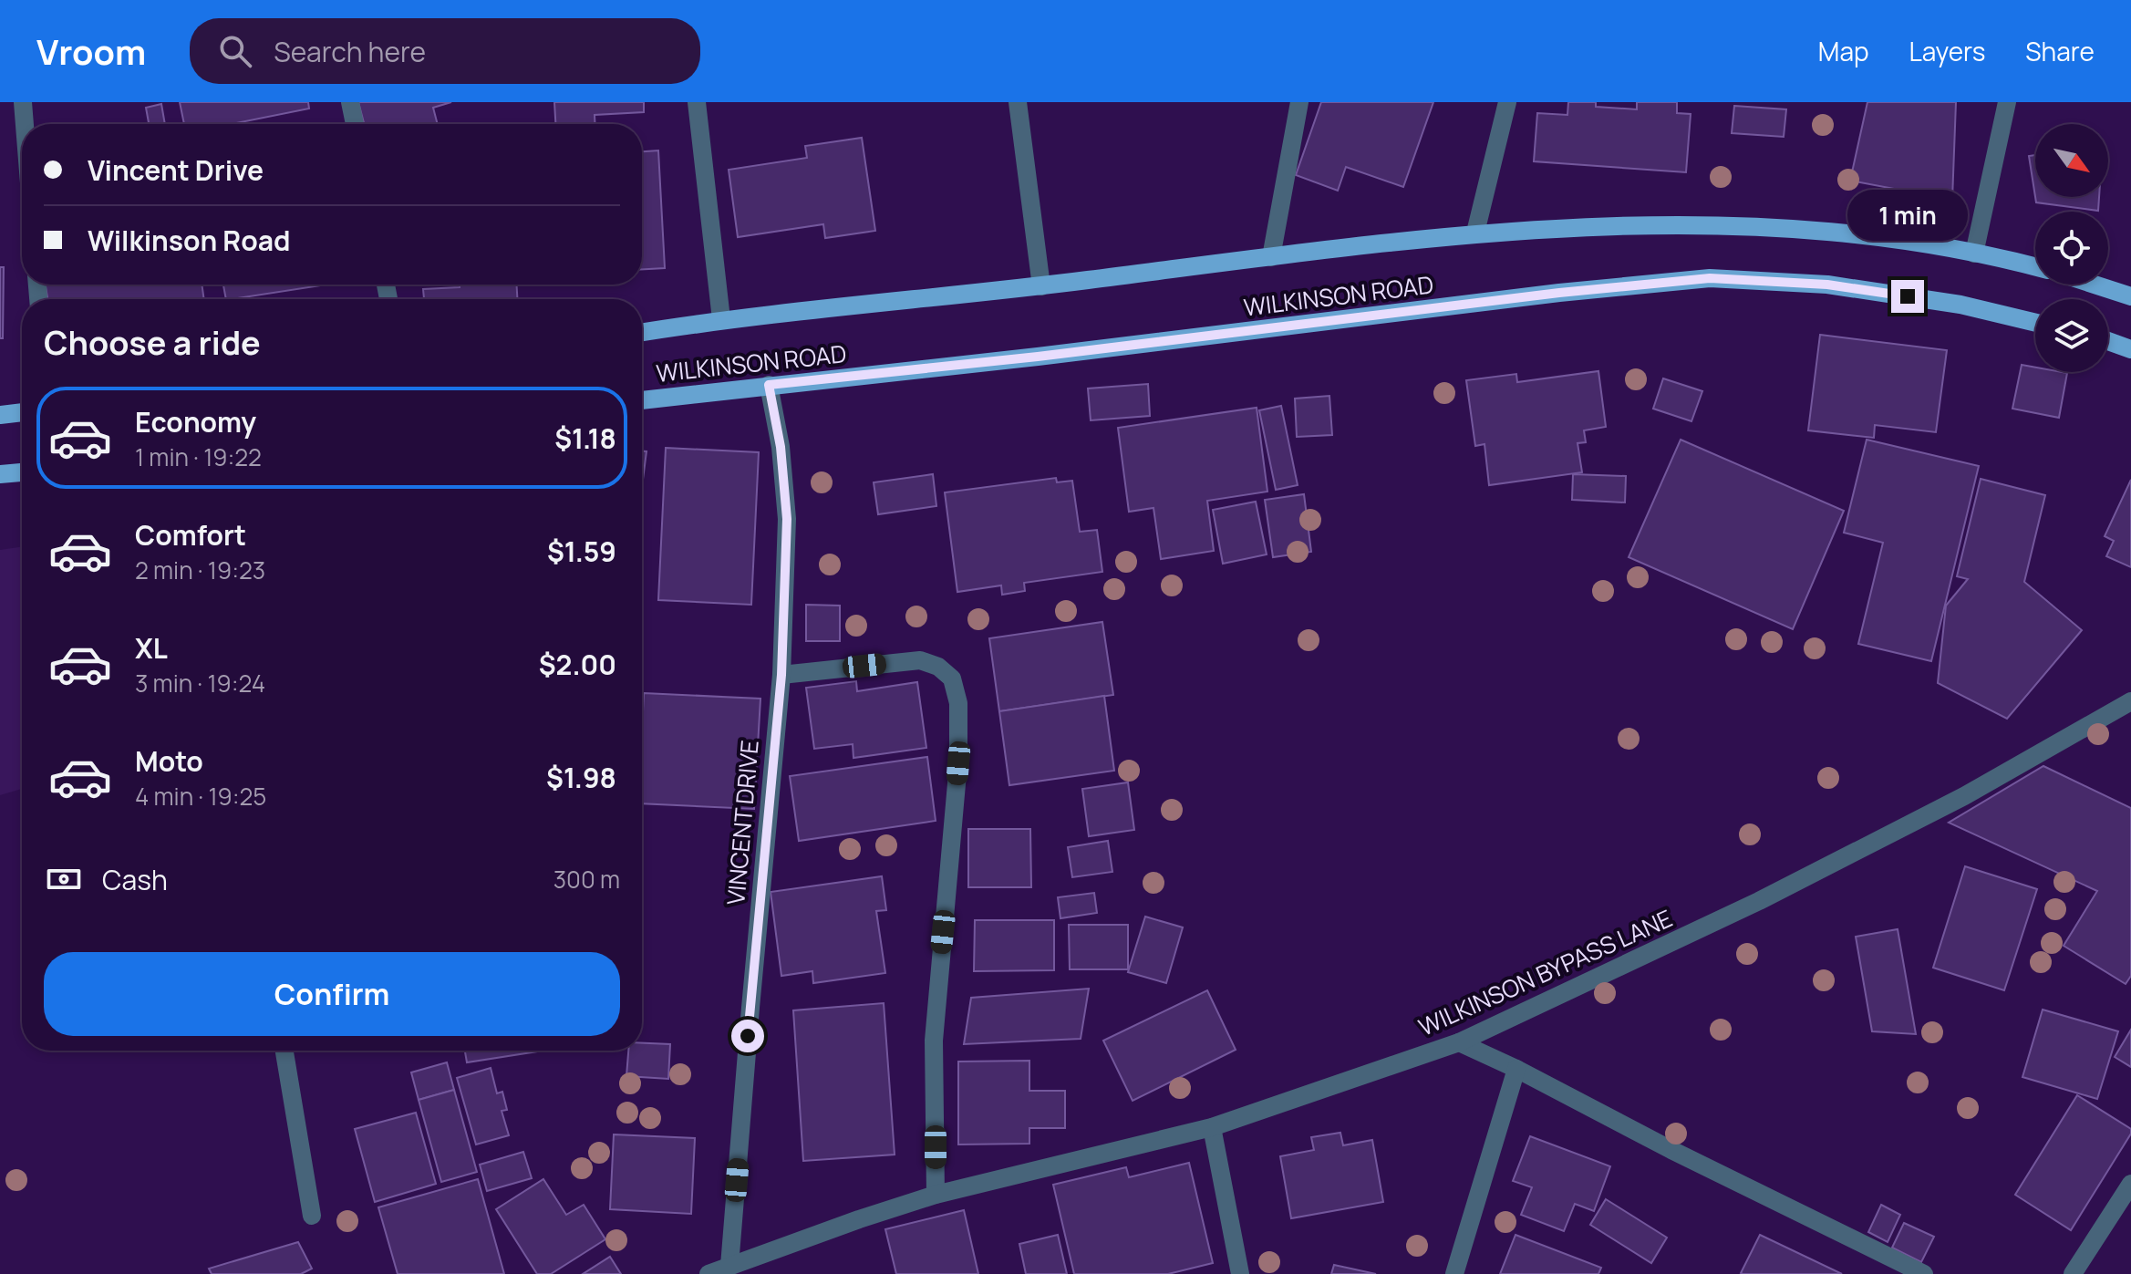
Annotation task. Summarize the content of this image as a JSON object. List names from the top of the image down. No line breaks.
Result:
{"streets":{"main road":["WILKINSON ROAD"],"street":["VINCENT DRIVE","WILKINSON BYPASS LANE"]},"crossings":[["WILKINSON ROAD","VINCENT DRIVE"],["VINCENT DRIVE","WILKINSON BYPASS LANE"]],"north":"bottom right","page":{"header":"Vroom","search":"Search here","nav":["Map","Layers","Share"],"banner":["Vincent Drive","Wilkinson Road"],"bubble":"1 min","heading":"Choose a ride","list":[{"name":"Economy","note":"1 min · 19:22","value":"$1.18"},{"name":"Comfort","note":"2 min · 19:23","value":"$1.59"},{"name":"XL","note":"3 min · 19:24","value":"$2.00"},{"name":"Moto","note":"4 min · 19:25","value":"$1.98"}],"pay":["Cash","300 m"],"buttons":"Confirm"}}
